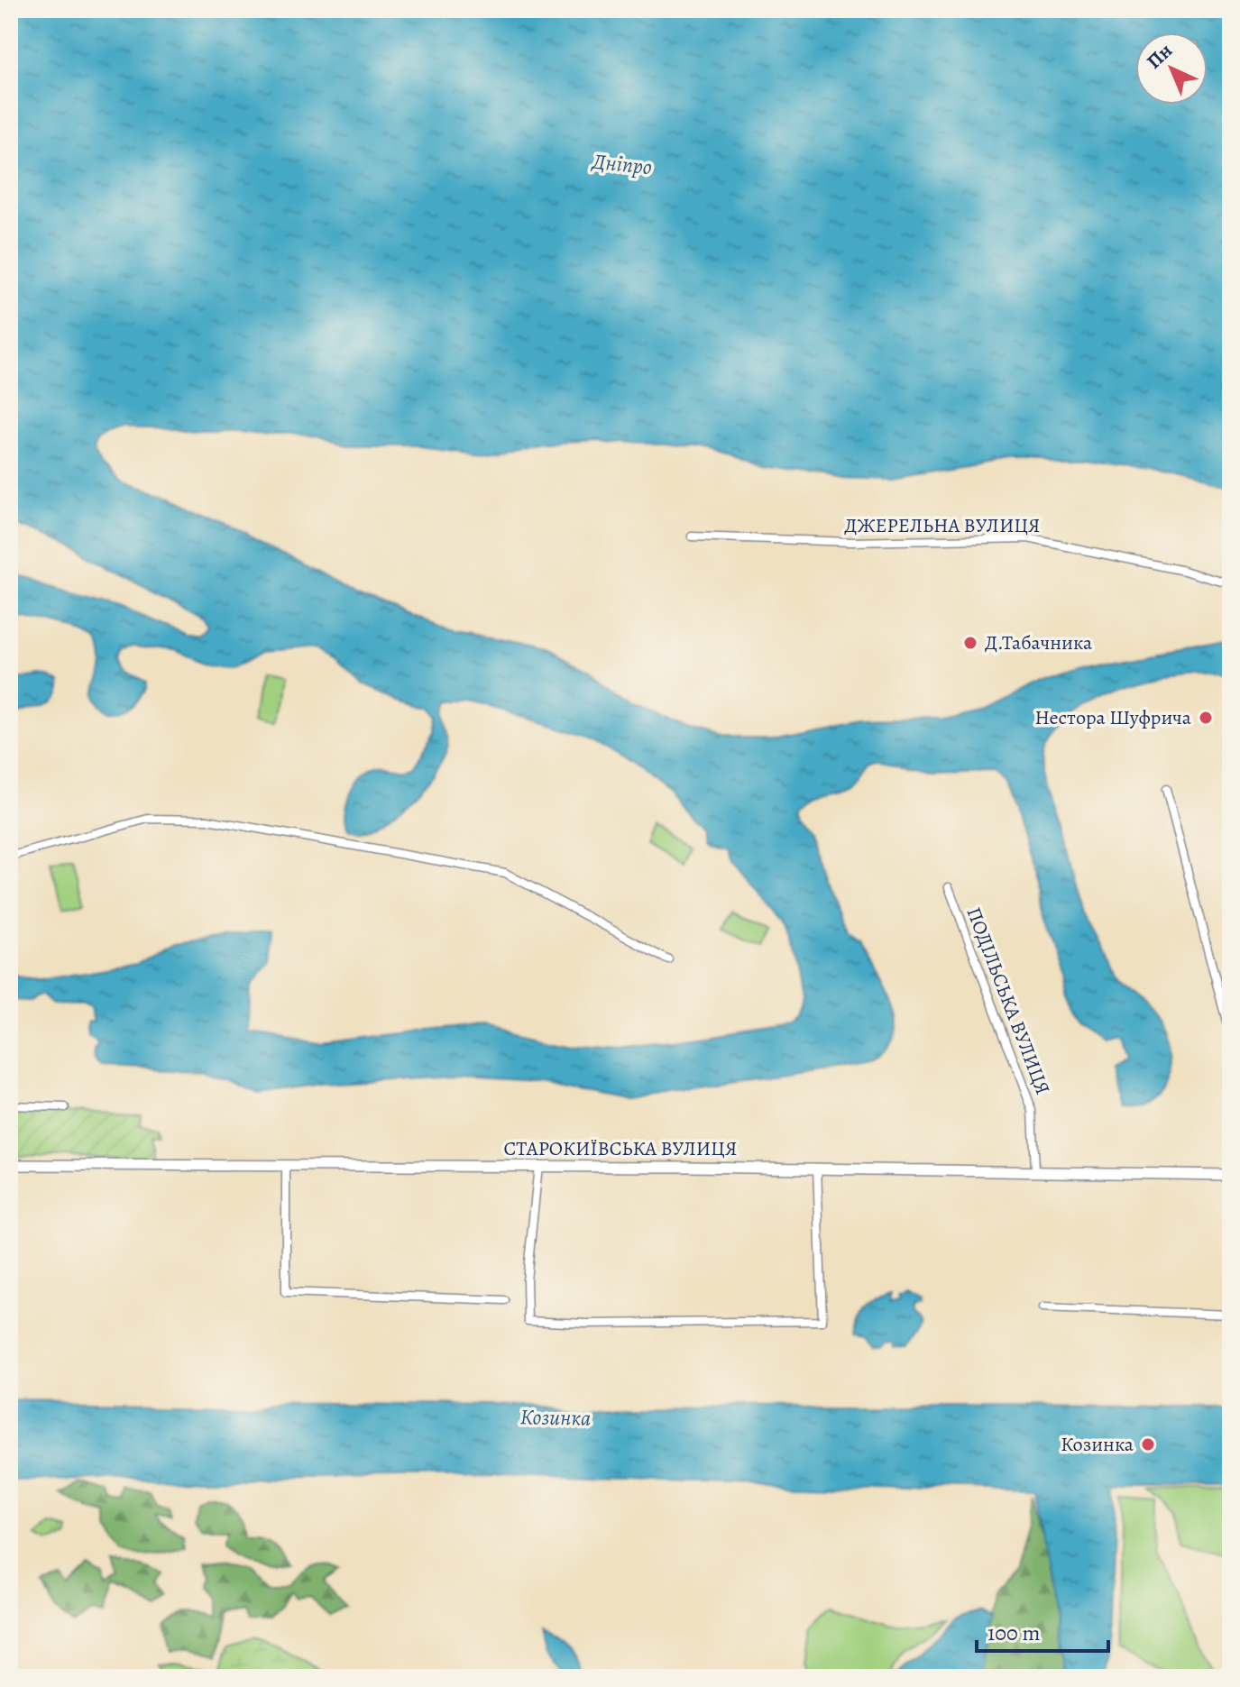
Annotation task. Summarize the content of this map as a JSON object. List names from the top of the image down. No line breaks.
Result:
{"streets":{"street":["ДЖЕРЕЛЬНА ВУЛИЦЯ","ПОДІЛЬСЬКА ВУЛИЦЯ","СТАРОКИЇВСЬКА ВУЛИЦЯ"]},"crossings":[["ПОДІЛЬСЬКА ВУЛИЦЯ","СТАРОКИЇВСЬКА ВУЛИЦЯ"]],"water":["Дніпро","Козинка"],"places":["Д.Табачника","Нестора Шуфрича","Козинка"],"scale_bar":"100 m","north":"top left"}
